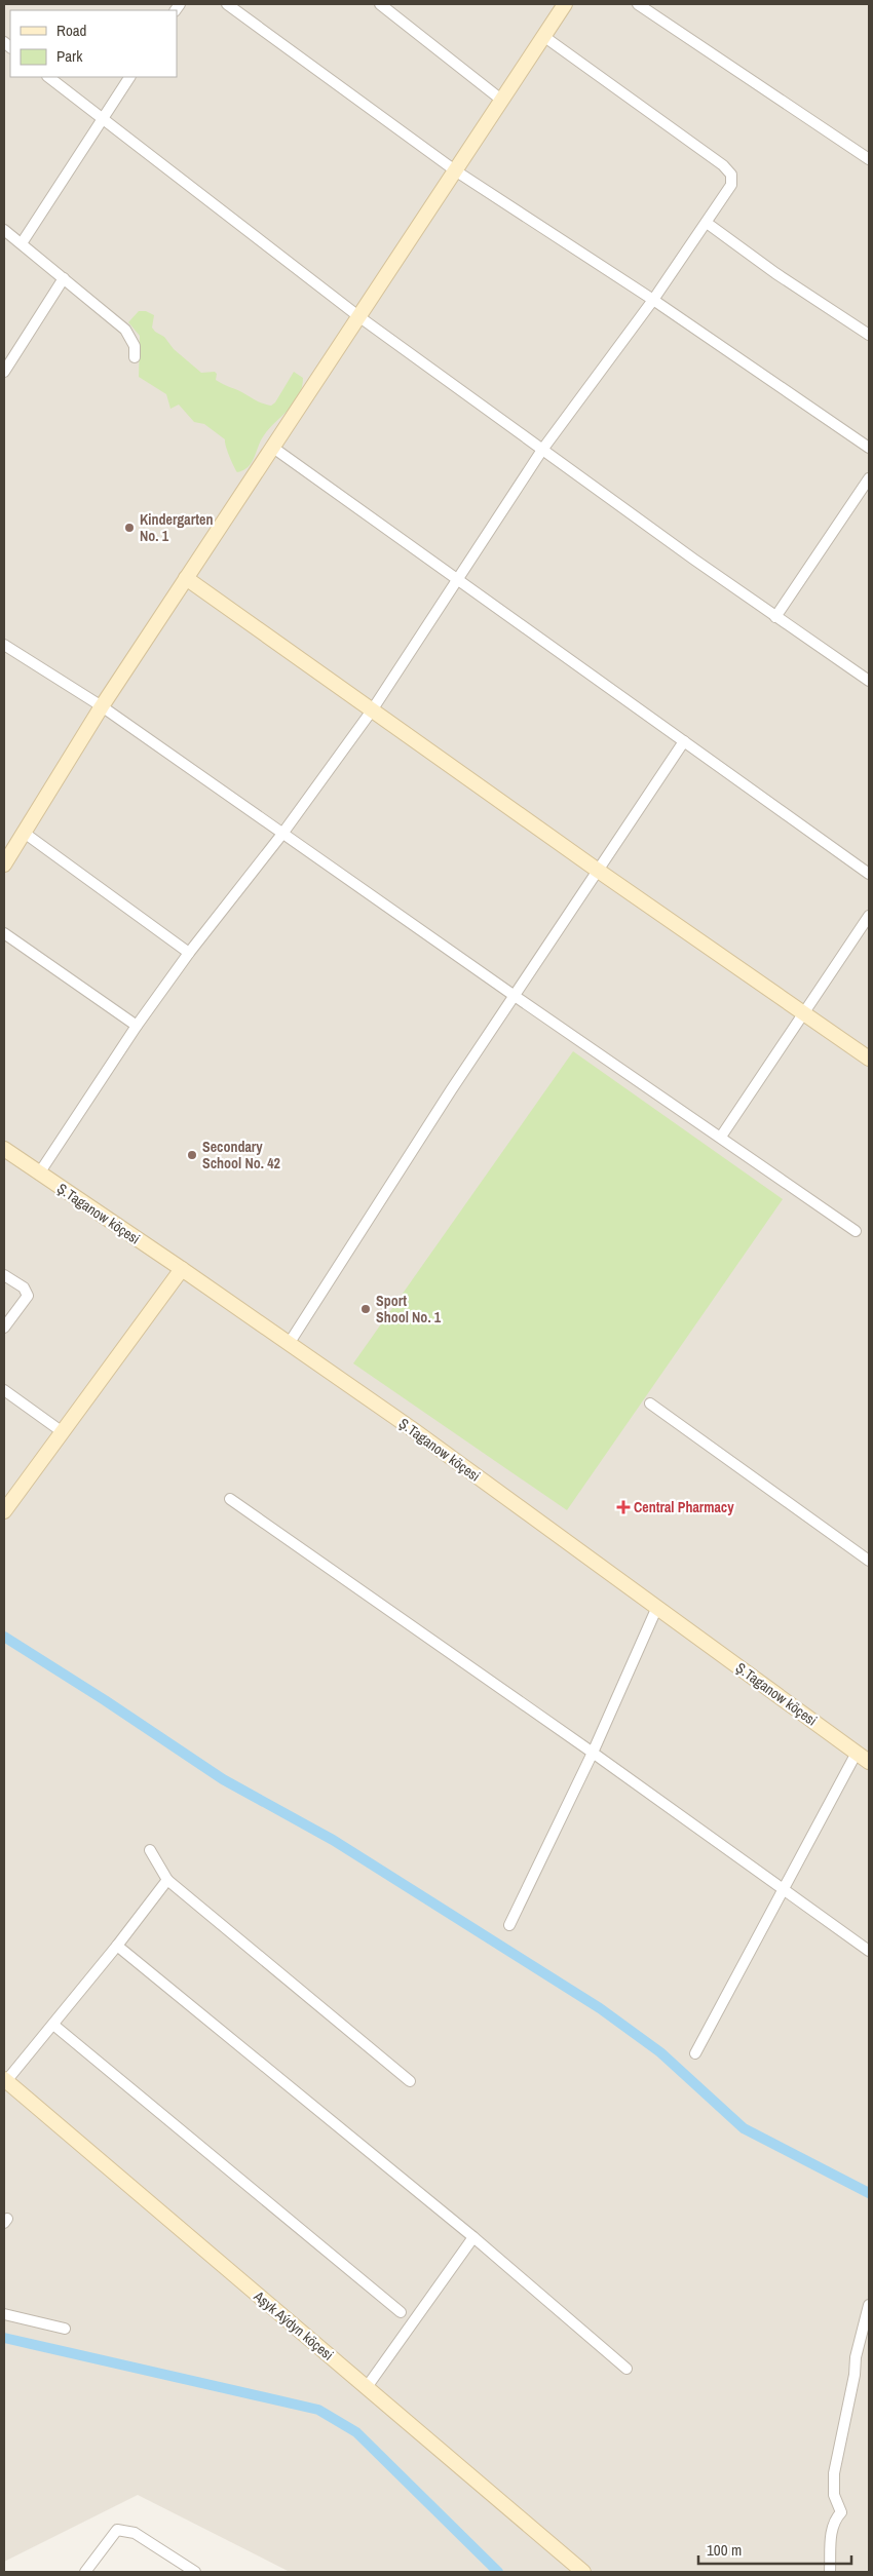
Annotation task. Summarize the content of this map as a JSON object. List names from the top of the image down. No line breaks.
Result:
{"streets":{"street":["Ş.Taganow köçesi","Aşyk Aýdyn köçesi"]},"places":{"other":["Kindergarten No. 1","Secondary School No. 42","Sport Shool No. 1"],"health":["Central Pharmacy"]},"legend":["Road","Park"],"scale_bar":"100 m"}
